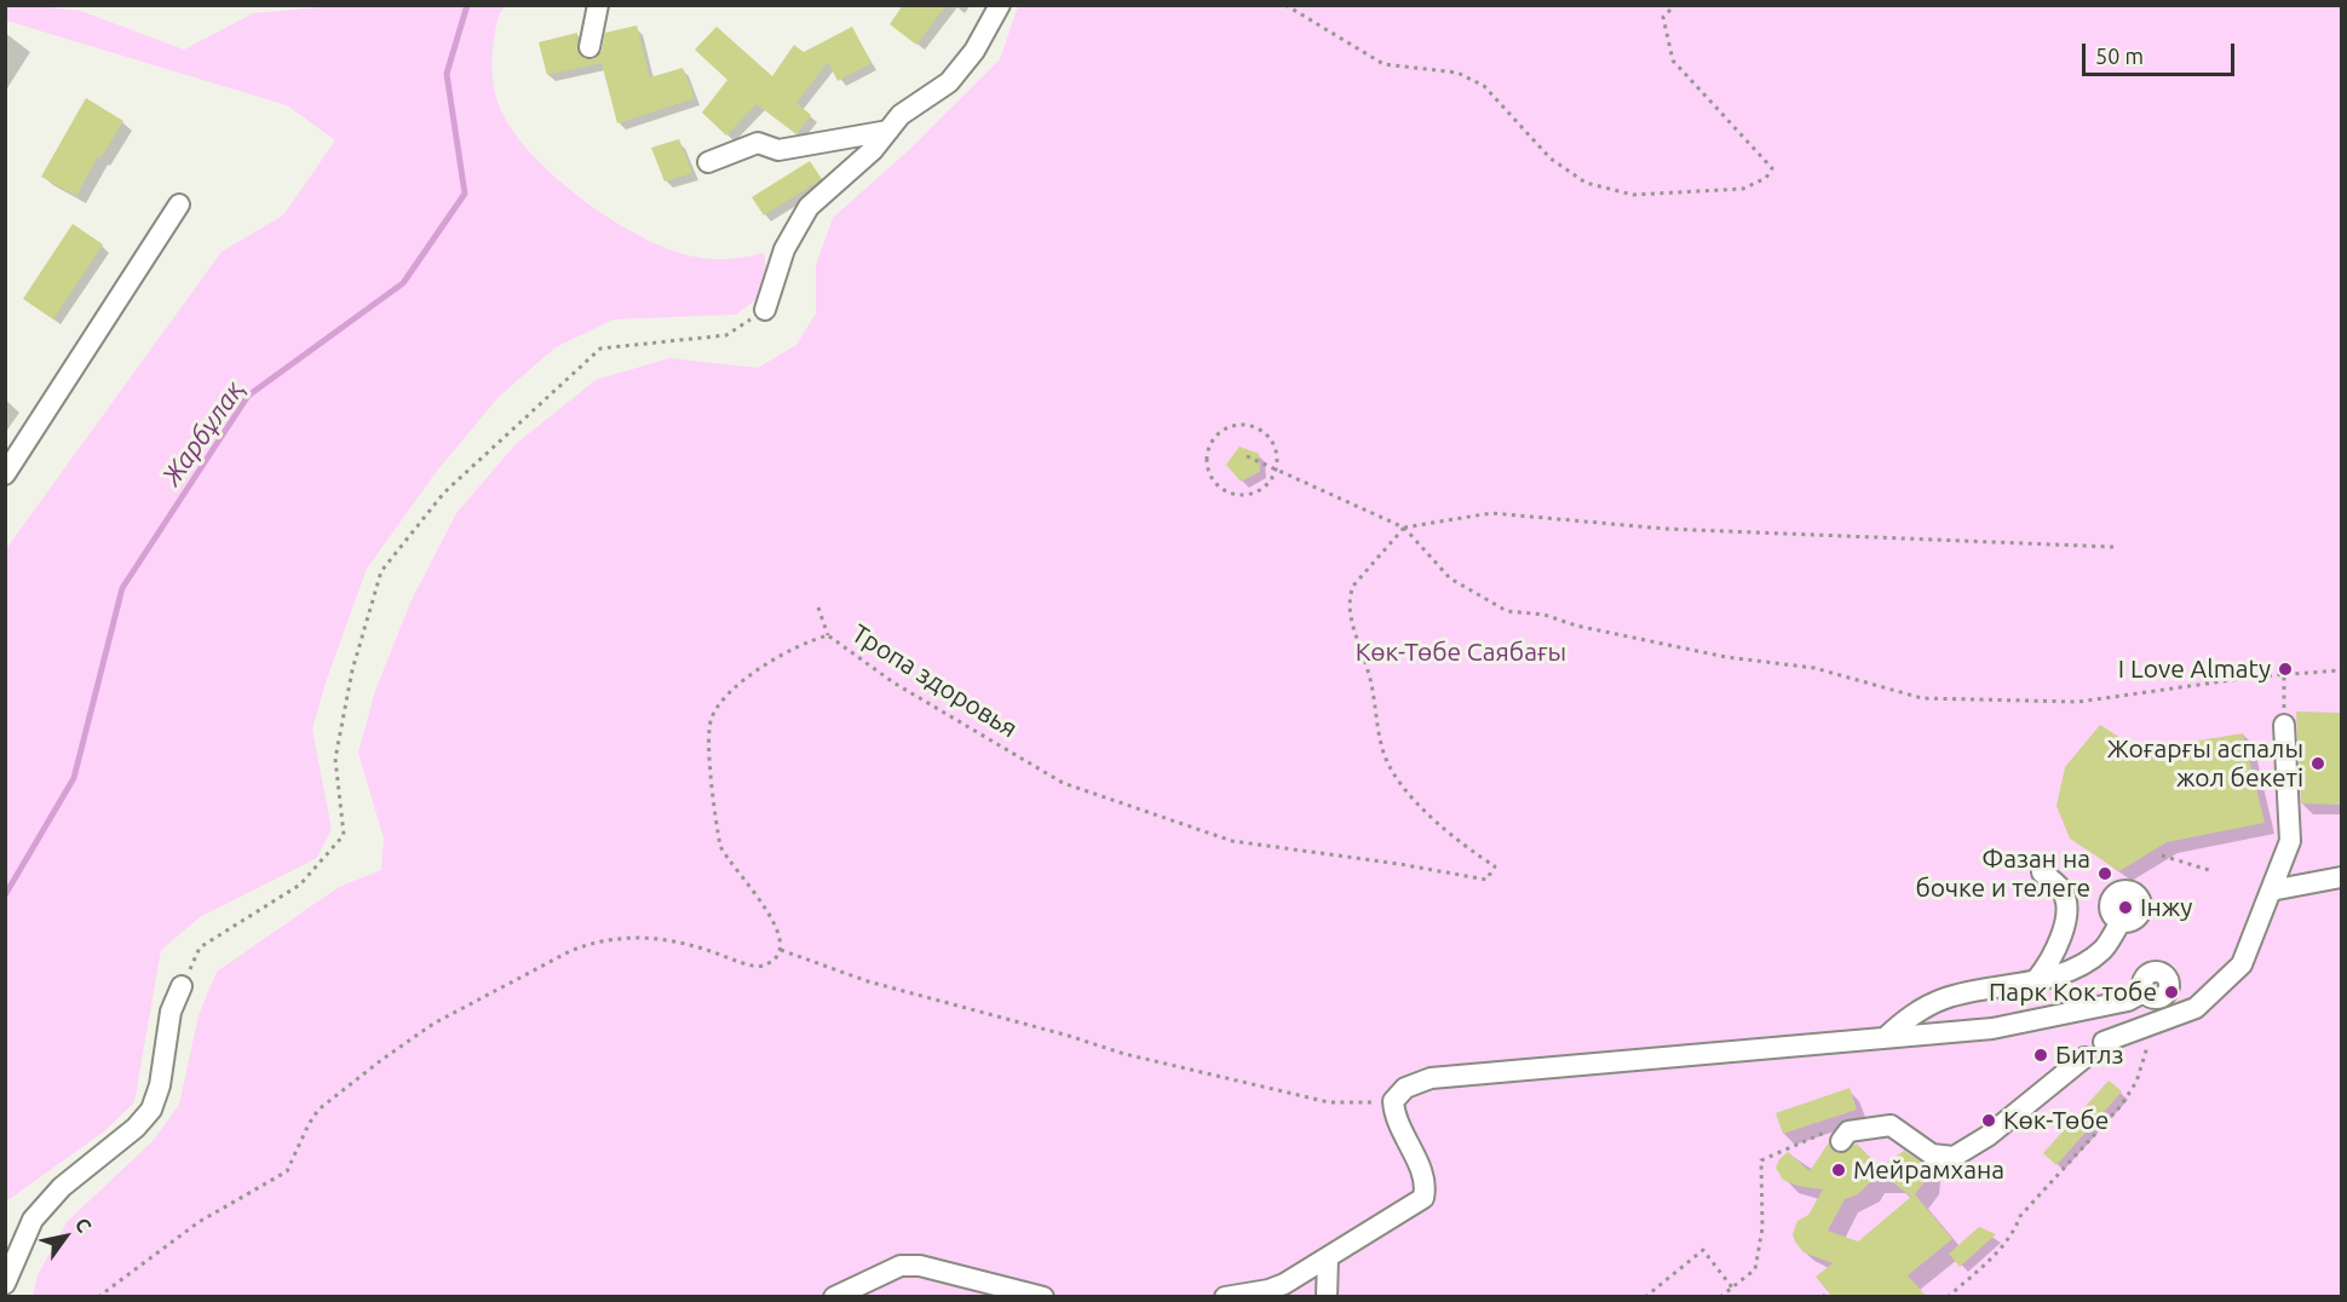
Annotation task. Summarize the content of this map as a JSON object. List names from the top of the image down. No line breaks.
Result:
{"streets":{"path":["Тропа здоровья"]},"water":["Жарбұлақ"],"parks":["Көк-Төбе Саябағы"],"places":["I Love Almaty","Жоғарғы аспалы жол бекеті","Фазан на бочке и телеге","Інжу","Парк Кок тобе","Битлз","Көк-Төбе","Мейрамхана"],"scale_bar":"50 m","north":"top right"}
